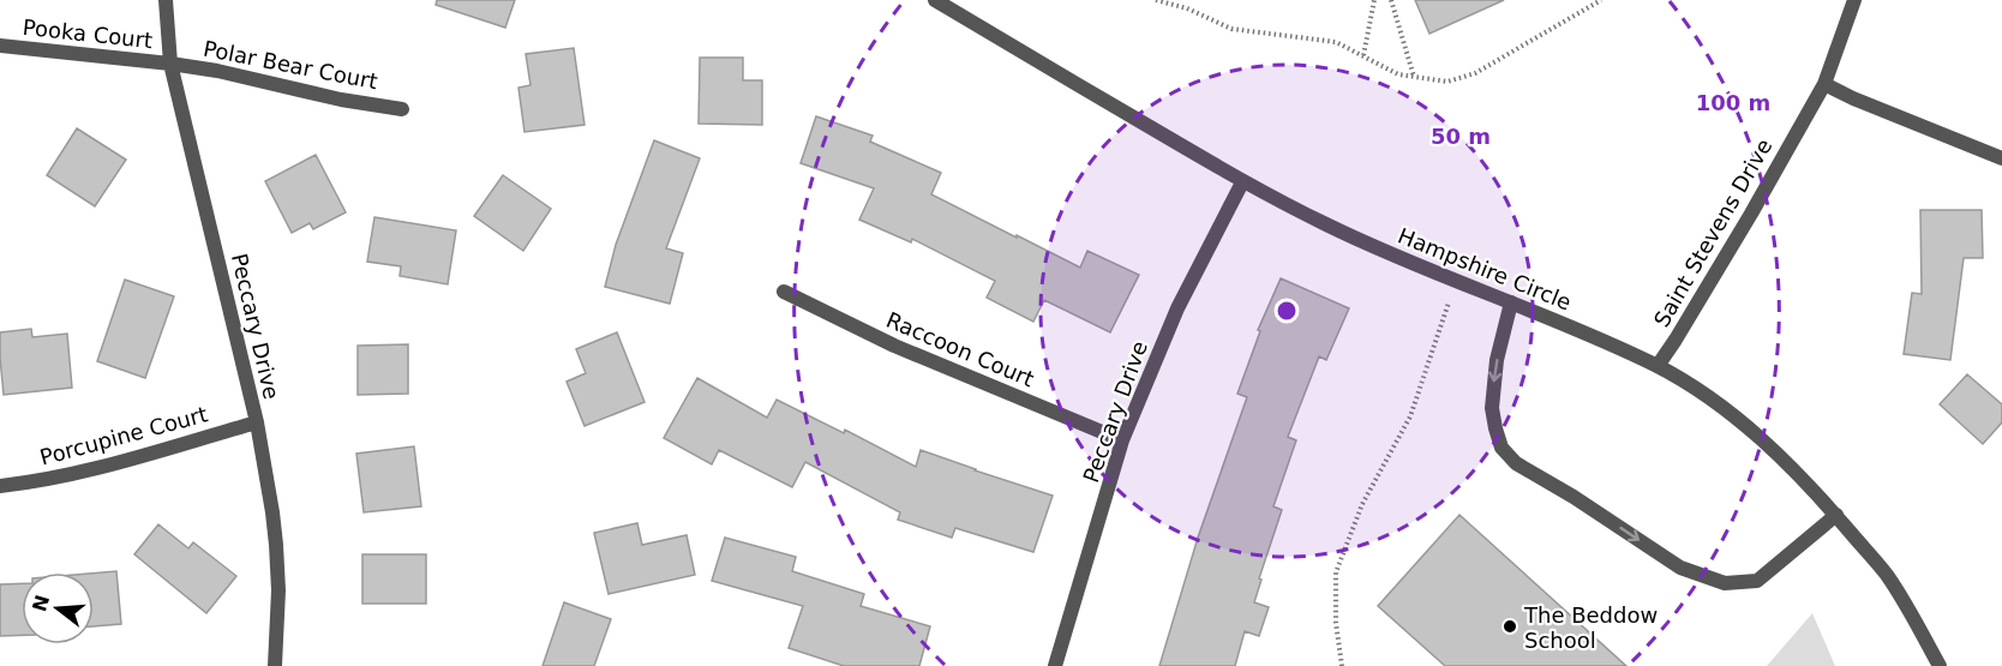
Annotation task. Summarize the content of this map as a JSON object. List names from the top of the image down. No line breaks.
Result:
{"streets":{"street":["Pooka Court","Polar Bear Court","Saint Stevens Drive","Hampshire Circle","Peccary Drive","Raccoon Court","Porcupine Court"]},"crossings":[["Pooka Court","Polar Bear Court"],["Pooka Court","Peccary Drive"],["Polar Bear Court","Peccary Drive"],["Saint Stevens Drive","Hampshire Circle"],["Hampshire Circle","Peccary Drive"],["Peccary Drive","Raccoon Court"],["Peccary Drive","Porcupine Court"]],"places":["The Beddow School"],"north":"left","rings":["100 m","50 m"]}
